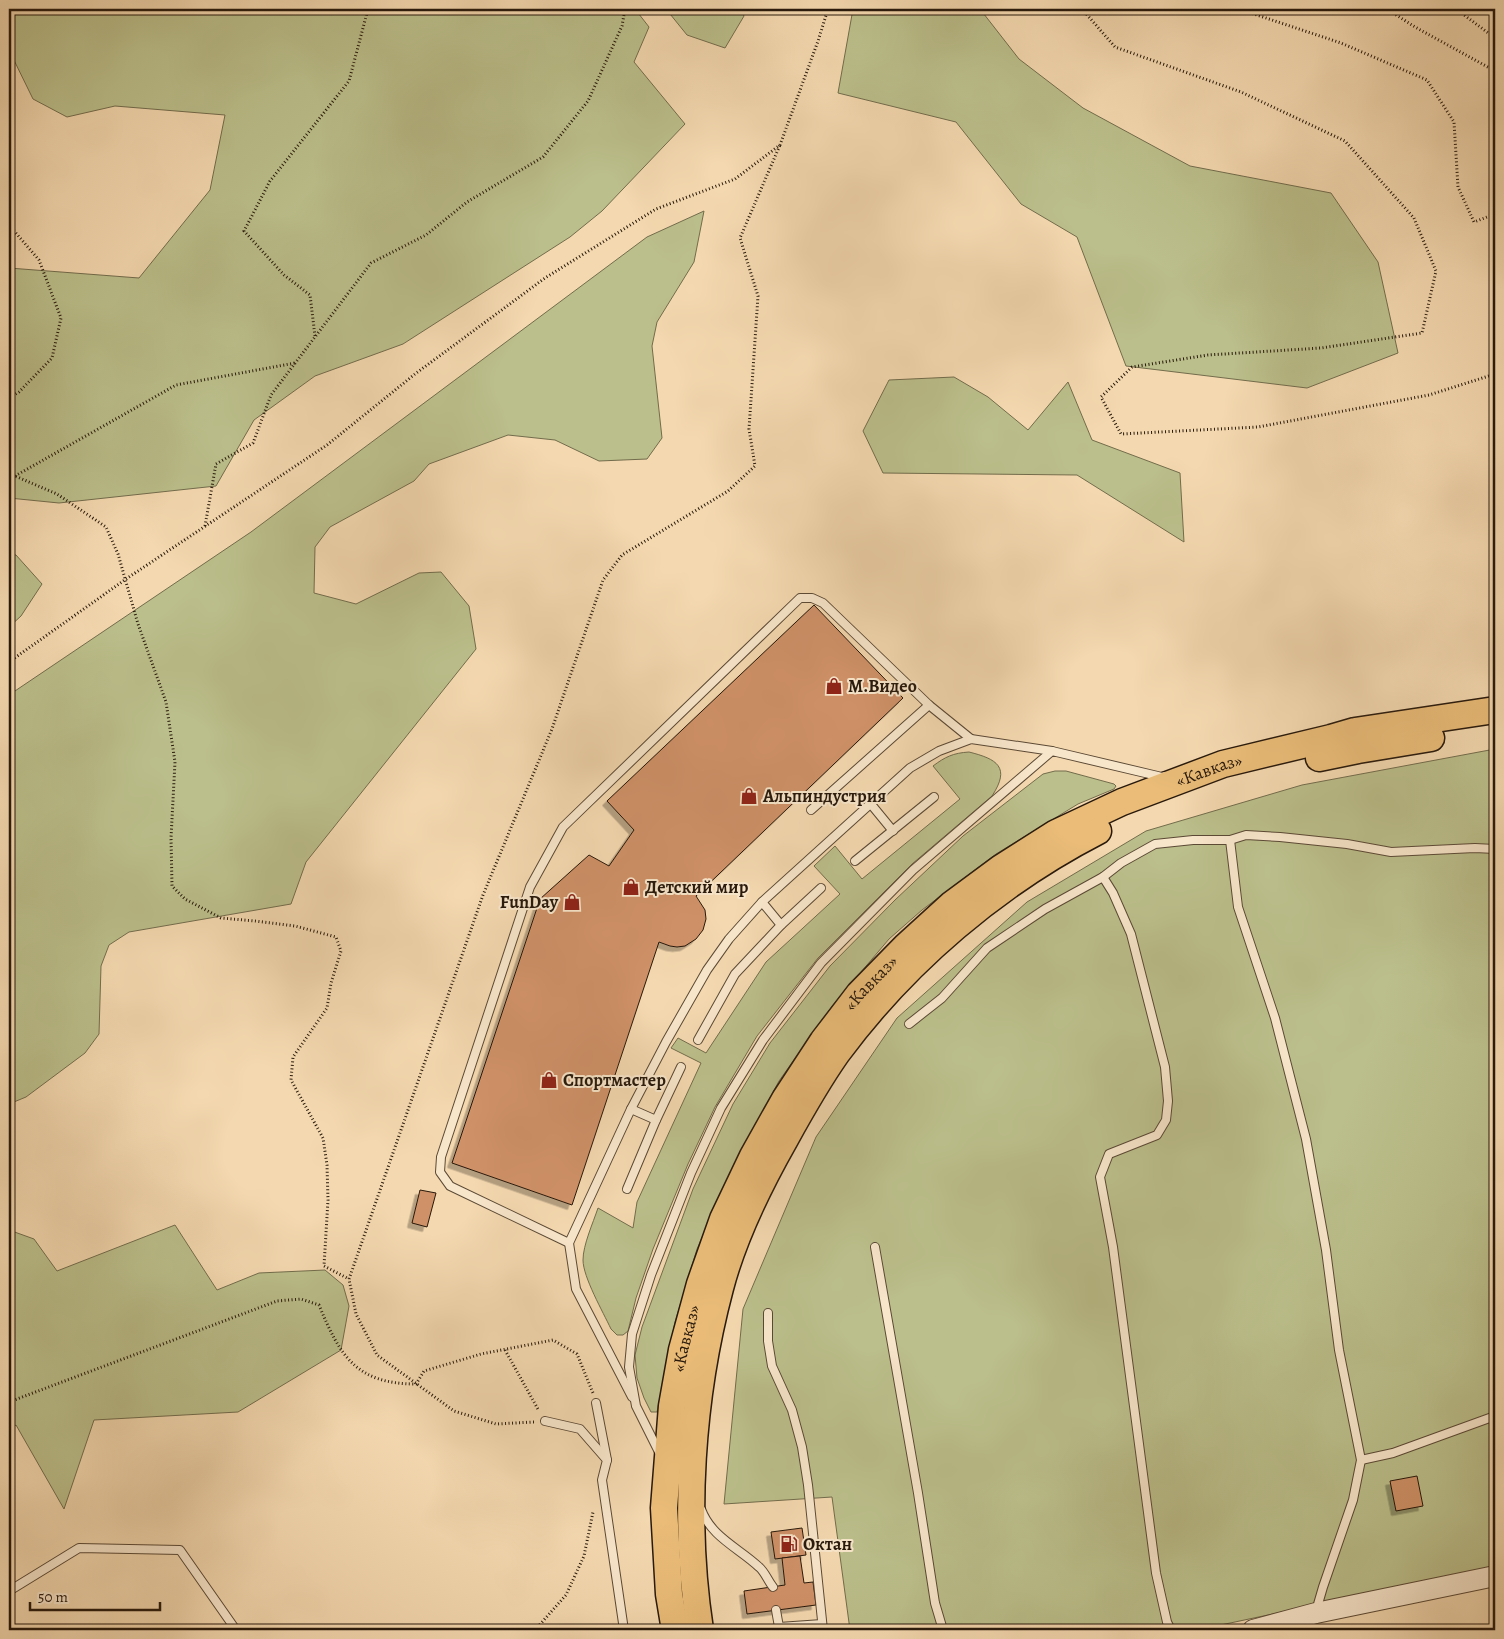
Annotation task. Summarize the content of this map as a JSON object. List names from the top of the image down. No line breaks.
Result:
{"streets":{"main road":["«Кавказ»"]},"places":{"shop":["М.Видео","Альпиндустрия","Детский мир","FunDay","Спортмастер"],"fuel station":["Октан"]},"scale_bar":"50 m"}
